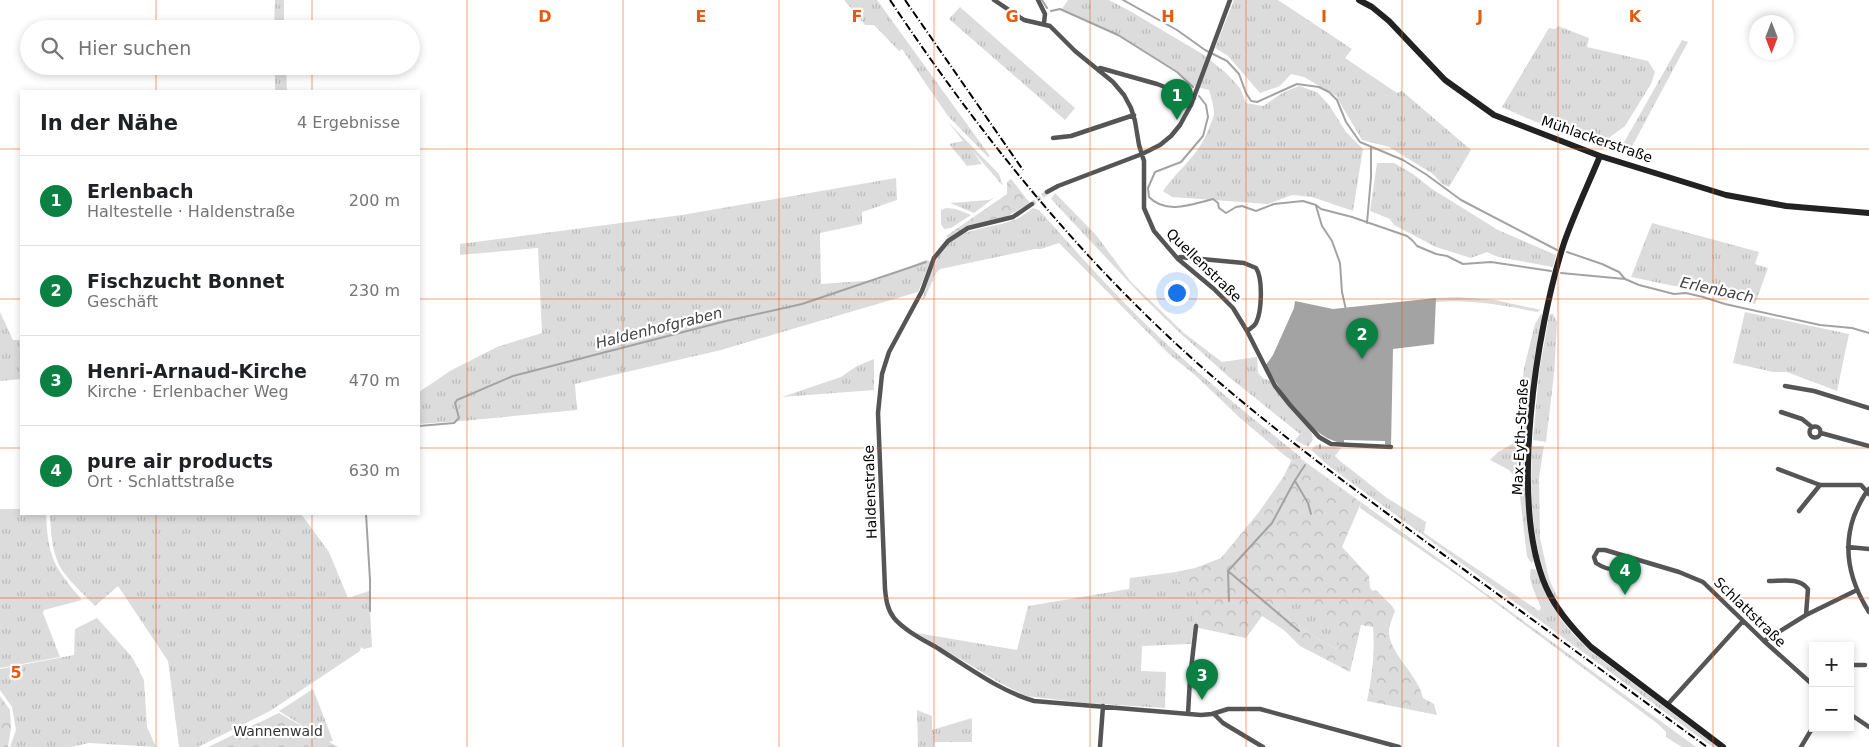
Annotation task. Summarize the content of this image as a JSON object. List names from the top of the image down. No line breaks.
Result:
{"streets":{"street":["Mühlackerstraße","Quellenstraße","Max-Eyth-Straße","Haldenstraße","Schlattstraße"]},"crossings":[["Mühlackerstraße","Max-Eyth-Straße"]],"water":["Erlenbach","Haldenhofgraben"],"parks":["Wannenwald"],"north":"bottom","page":{"search":"Hier suchen","pins":["1","2","4","3"],"heading":["In der Nähe","4 Ergebnisse"],"list":[{"mark":"1","name":"Erlenbach","note":"Haltestelle · Haldenstraße","value":"200 m"},{"mark":"2","name":"Fischzucht Bonnet","note":"Geschäft","value":"230 m"},{"mark":"3","name":"Henri-Arnaud-Kirche","note":"Kirche · Erlenbacher Weg","value":"470 m"},{"mark":"4","name":"pure air products","note":"Ort · Schlattstraße","value":"630 m"}],"map_buttons":["+","−"]},"grid":{"columns":["D","E","F","G","H","I","J","K"],"rows":["5"]}}
